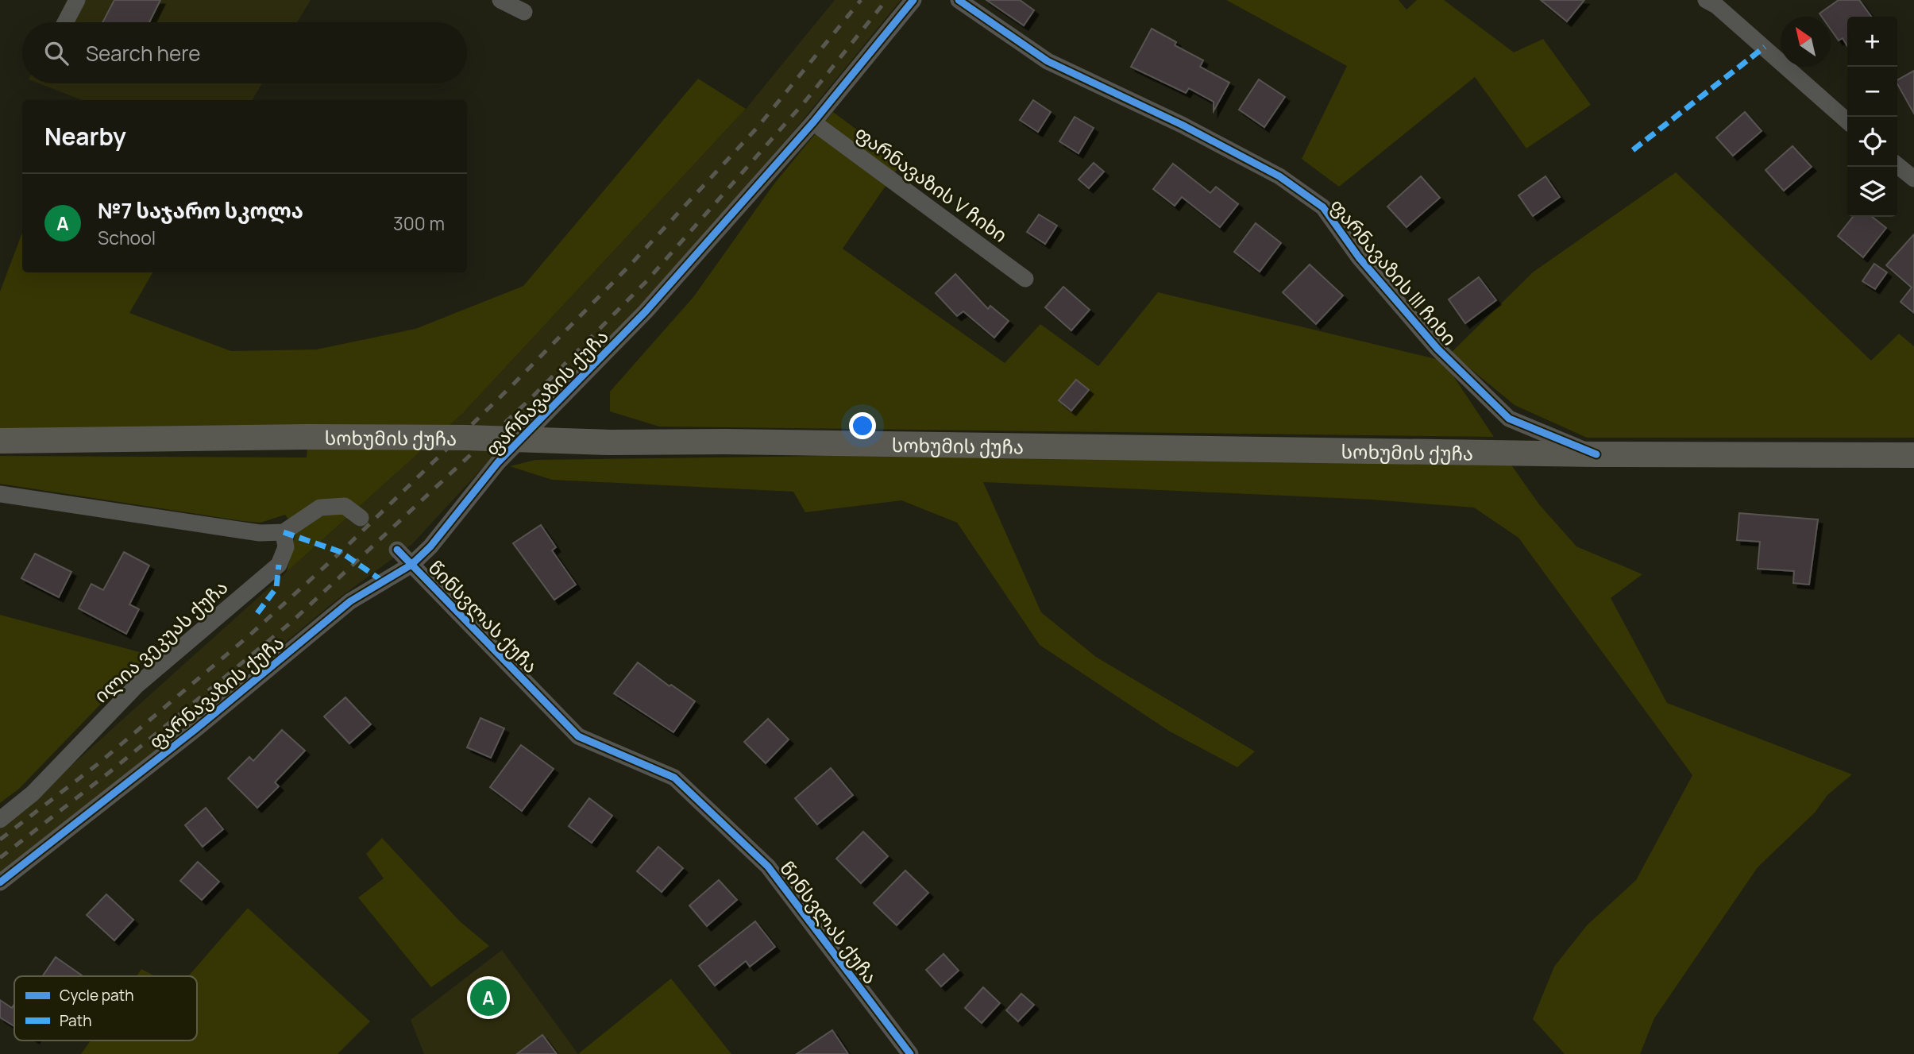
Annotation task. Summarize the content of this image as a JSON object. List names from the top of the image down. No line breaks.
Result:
{"streets":{"highway":["სოხუმის ქუჩა"],"street":["ფარნავაზის V ჩიხი","ფარნავაზის III ჩიხი","ფარნავაზის ქუჩა","წინსვლას ქუჩა","ილია ვეკუას ქუჩა"]},"crossings":[["ფარნავაზის V ჩიხი","ფარნავაზის ქუჩა"],["ფარნავაზის III ჩიხი","სოხუმის ქუჩა"],["ფარნავაზის ქუჩა","წინსვლას ქუჩა"]],"legend":["Cycle path","Path"],"north":"top left","page":{"map_buttons":["+","−"],"search":"Search here","heading":"Nearby","list":[{"mark":"A","name":"№7 საჯარო სკოლა","note":"School","value":"300 m"}],"pins":"A"}}
